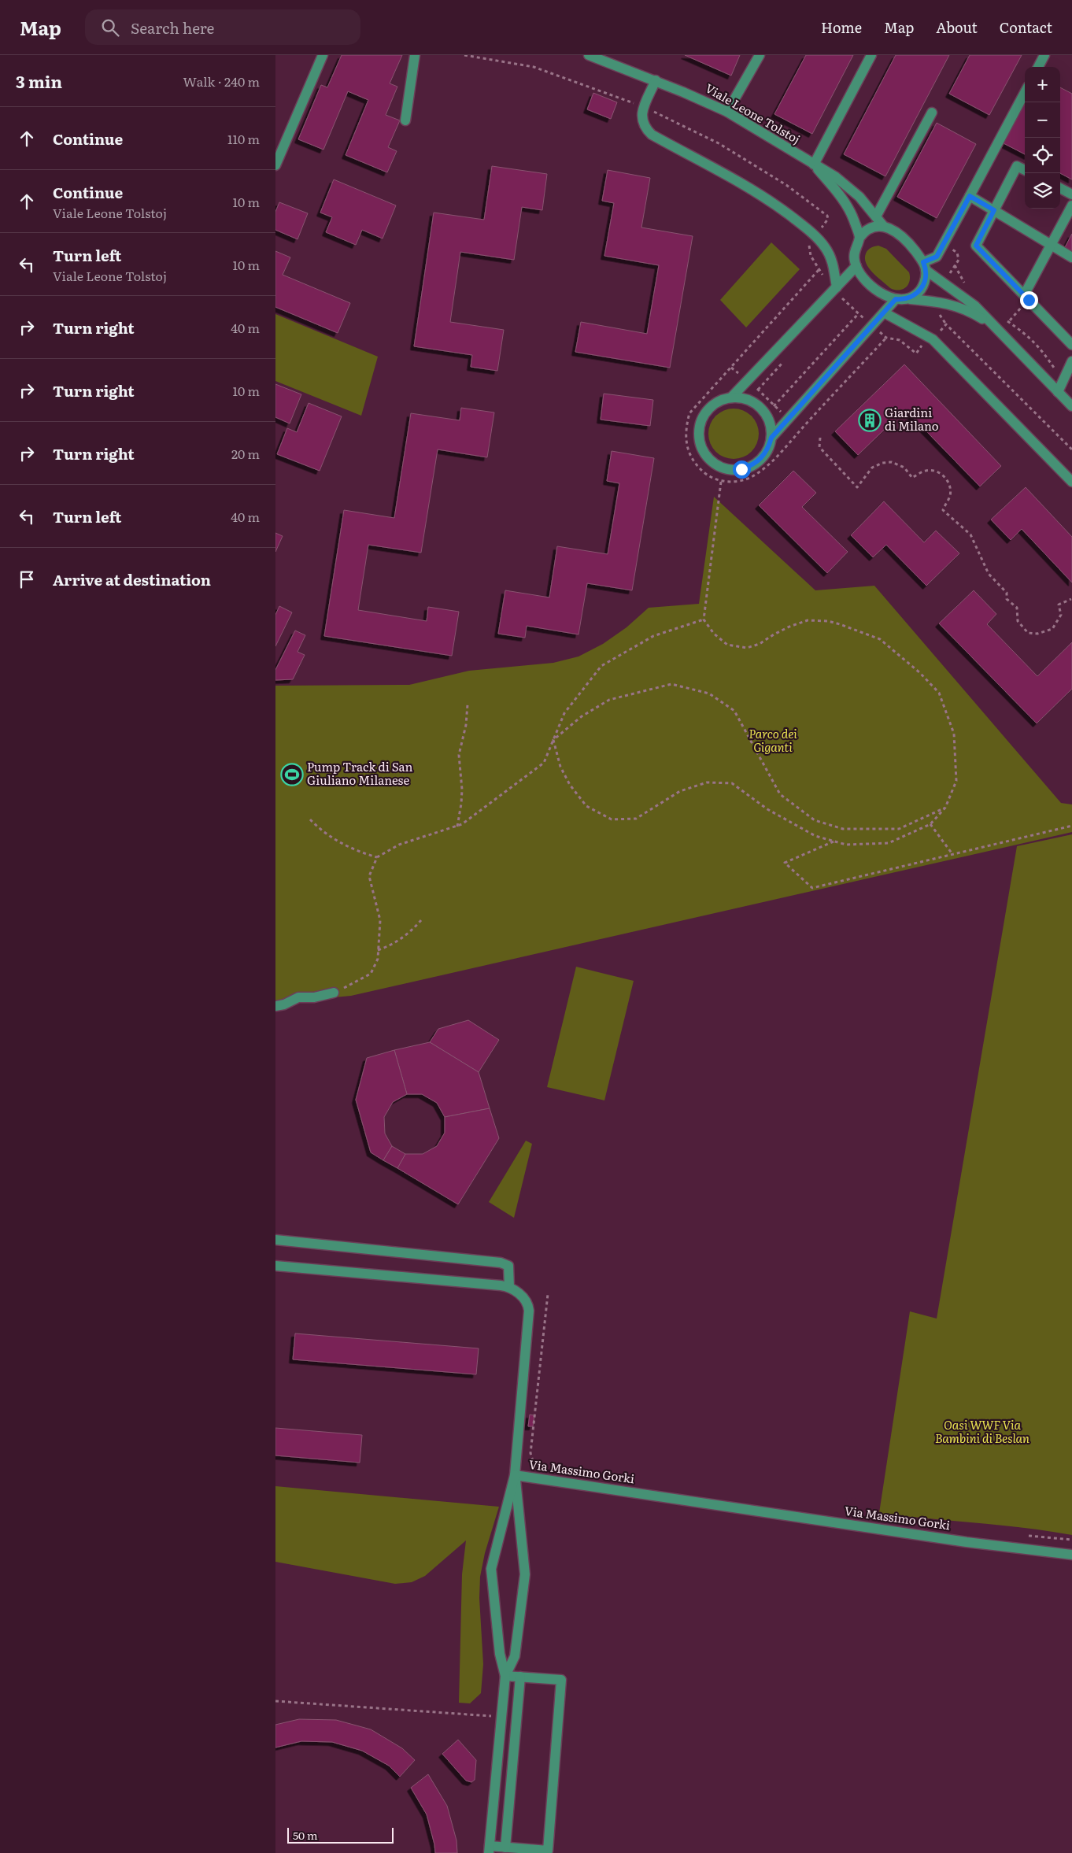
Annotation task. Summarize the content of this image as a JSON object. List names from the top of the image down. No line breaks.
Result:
{"streets":{"street":["Viale Leone Tolstoj","Via Massimo Gorki"]},"parks":["Parco dei Giganti","Oasi WWF Via Bambini di Beslan"],"places":{"building":["Giardini di Milano"],"sports":["Pump Track di San Giuliano Milanese"]},"scale_bar":"50 m","page":{"header":"Map","search":"Search here","nav":["Home","Map","About","Contact"],"heading":["3 min","Walk · 240 m"],"map_buttons":["+","−"],"list":[["Continue","110 m"],["Continue","Viale Leone Tolstoj","10 m"],["Turn left","Viale Leone Tolstoj","10 m"],["Turn right","40 m"],["Turn right","10 m"],["Turn right","20 m"],["Turn left","40 m"],"Arrive at destination"],"scale":"50 m"}}
